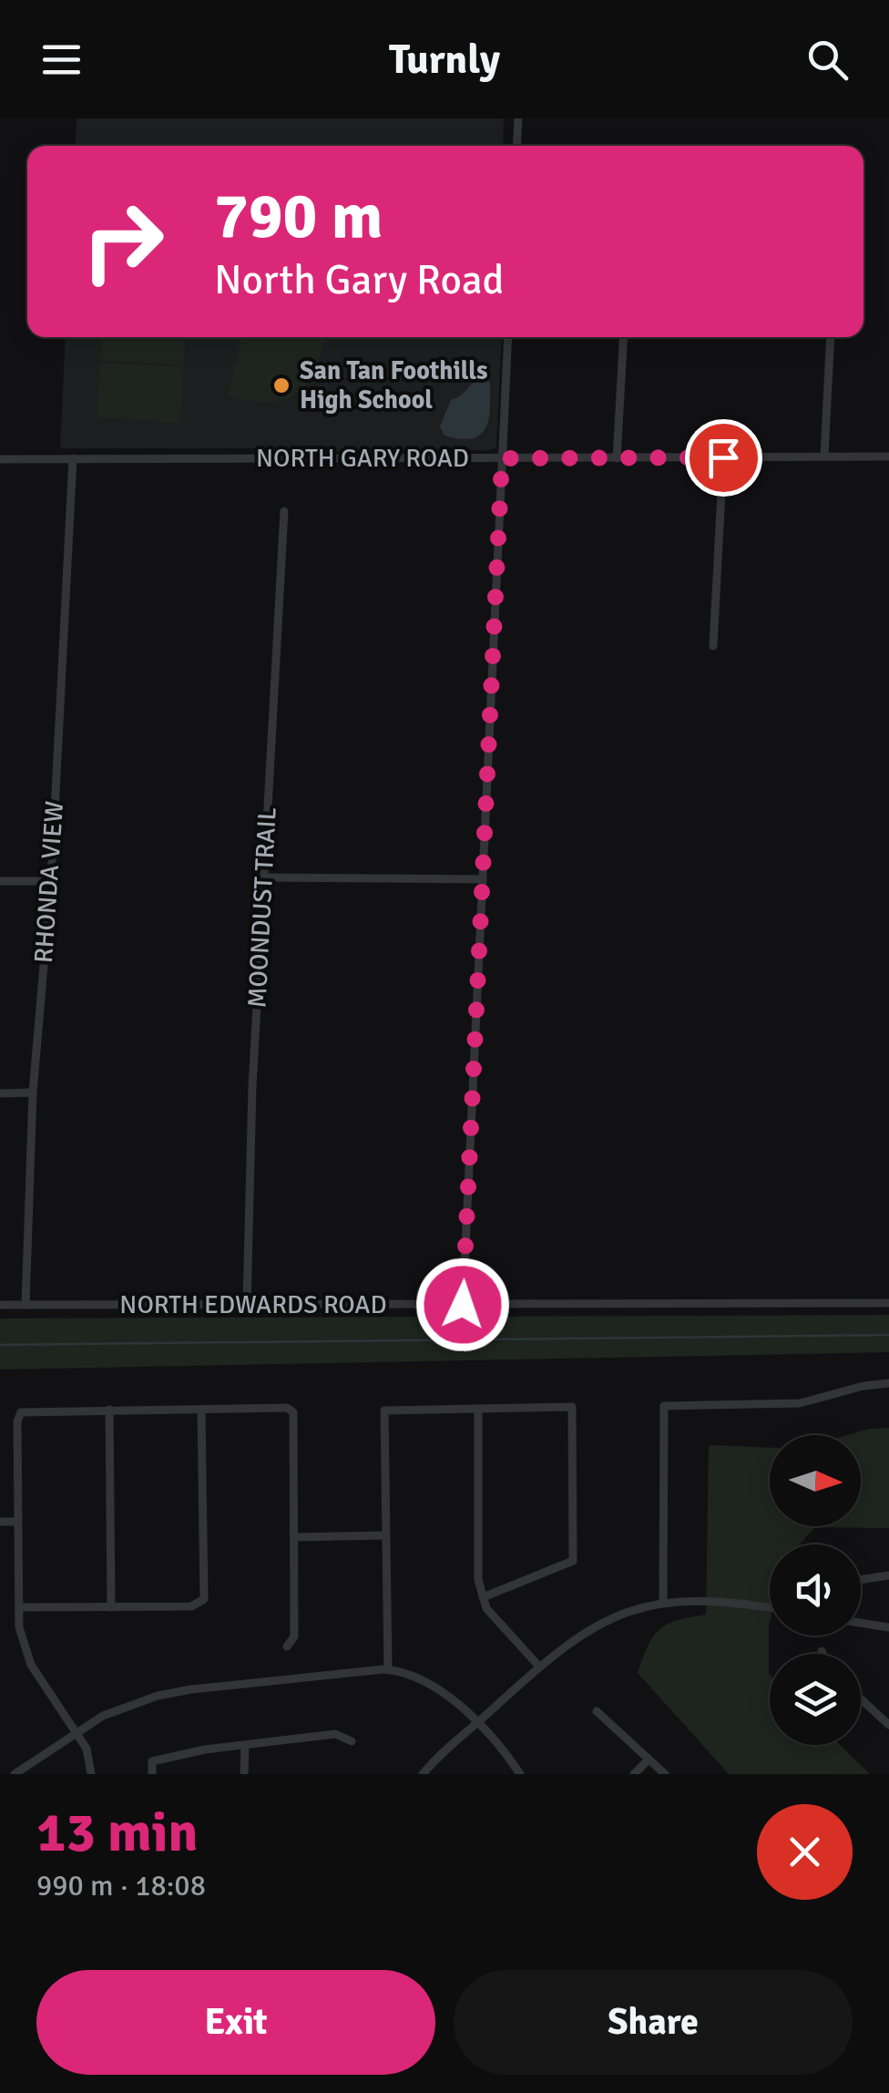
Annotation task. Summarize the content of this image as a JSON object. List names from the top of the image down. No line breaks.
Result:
{"streets":{"street":["NORTH GARY ROAD","RHONDA VIEW","MOONDUST TRAIL","NORTH EDWARDS ROAD"]},"crossings":[["NORTH GARY ROAD","RHONDA VIEW"],["RHONDA VIEW","NORTH EDWARDS ROAD"],["MOONDUST TRAIL","NORTH EDWARDS ROAD"]],"places":["San Tan Foothills High School"],"north":"right","page":{"header":"Turnly","turn":["790 m","North Gary Road"],"heading":["13 min","990 m · 18:08"],"buttons":["Exit","Share"]}}
